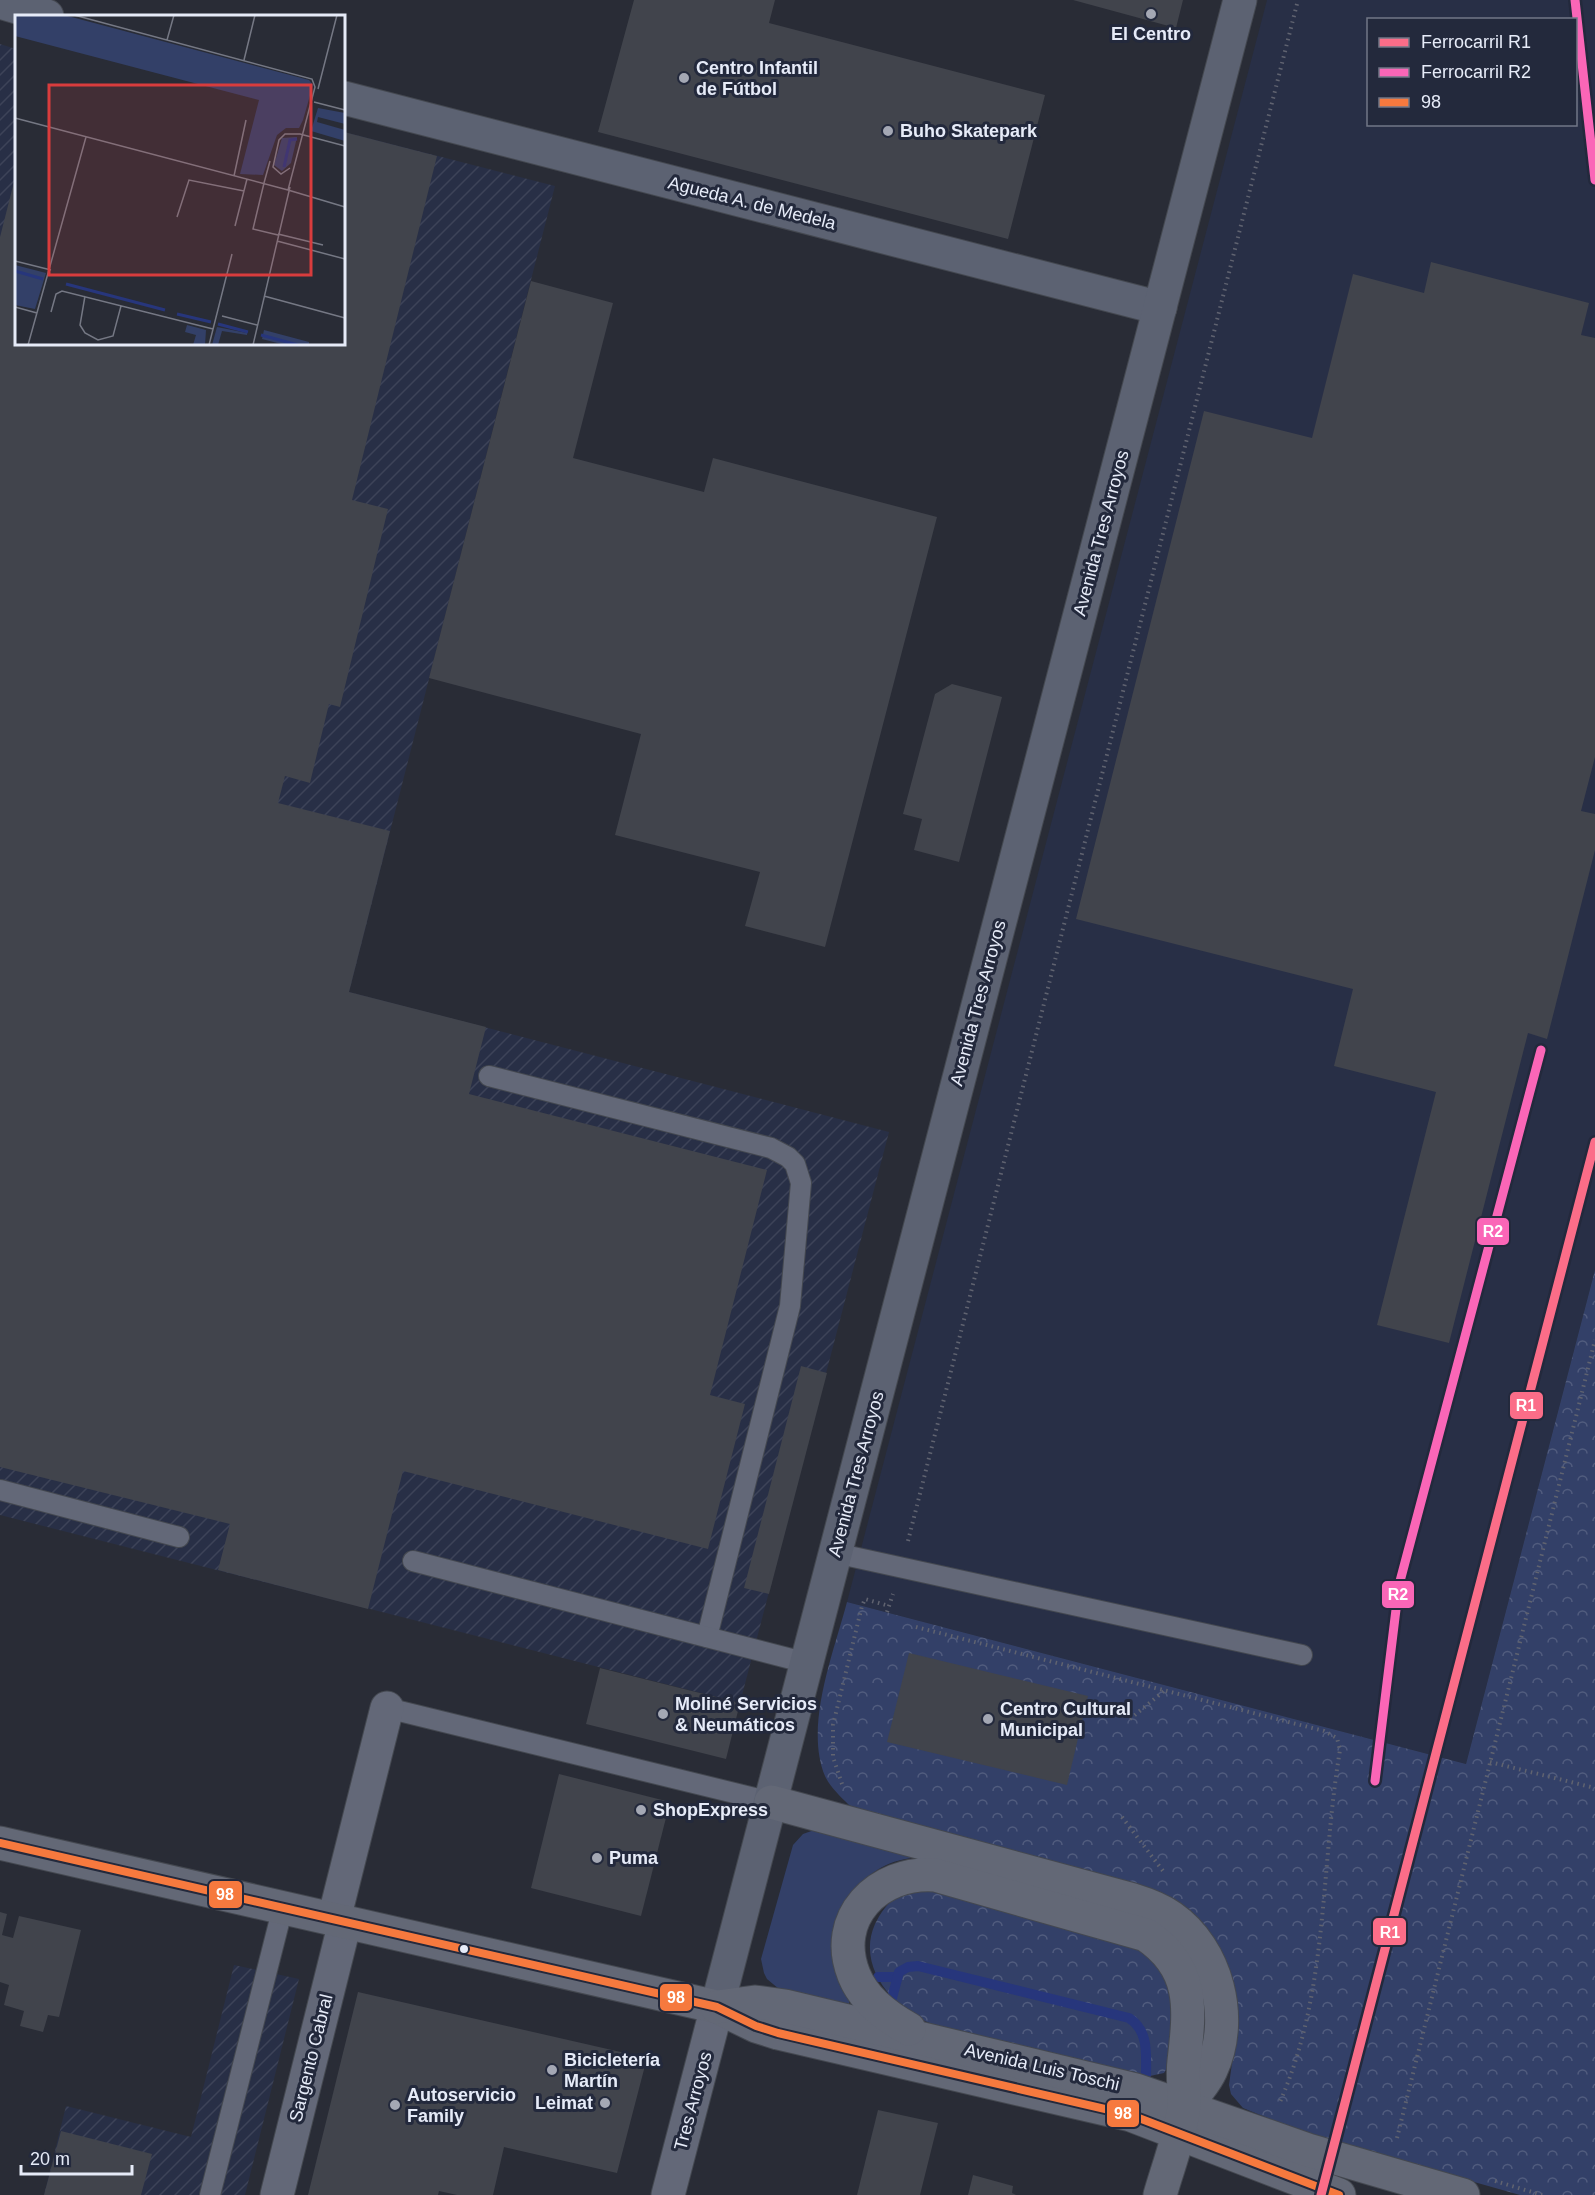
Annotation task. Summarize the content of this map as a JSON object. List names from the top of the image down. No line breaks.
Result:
{"streets":{"main road":["Agueda A. de Medela","Avenida Tres Arroyos","Avenida Luis Toschi"],"street":["Sargento Cabral","Tres Arroyos"]},"crossings":[["Agueda A. de Medela","Avenida Tres Arroyos"],["Avenida Tres Arroyos","Avenida Luis Toschi"],["Avenida Tres Arroyos","Tres Arroyos"],["Sargento Cabral","Avenida Luis Toschi"],["Avenida Luis Toschi","Tres Arroyos"]],"places":["El Centro","Centro Infantil de Fútbol","Buho Skatepark","Moliné Servicios & Neumáticos","Centro Cultural Municipal","ShopExpress","Puma","Bicicletería Martín","Leimat","Autoservicio Family"],"lines":["rail line R2","rail line R1","transit line 98"],"legend":["Ferrocarril R1","Ferrocarril R2","98"],"scale_bar":"20 m"}
